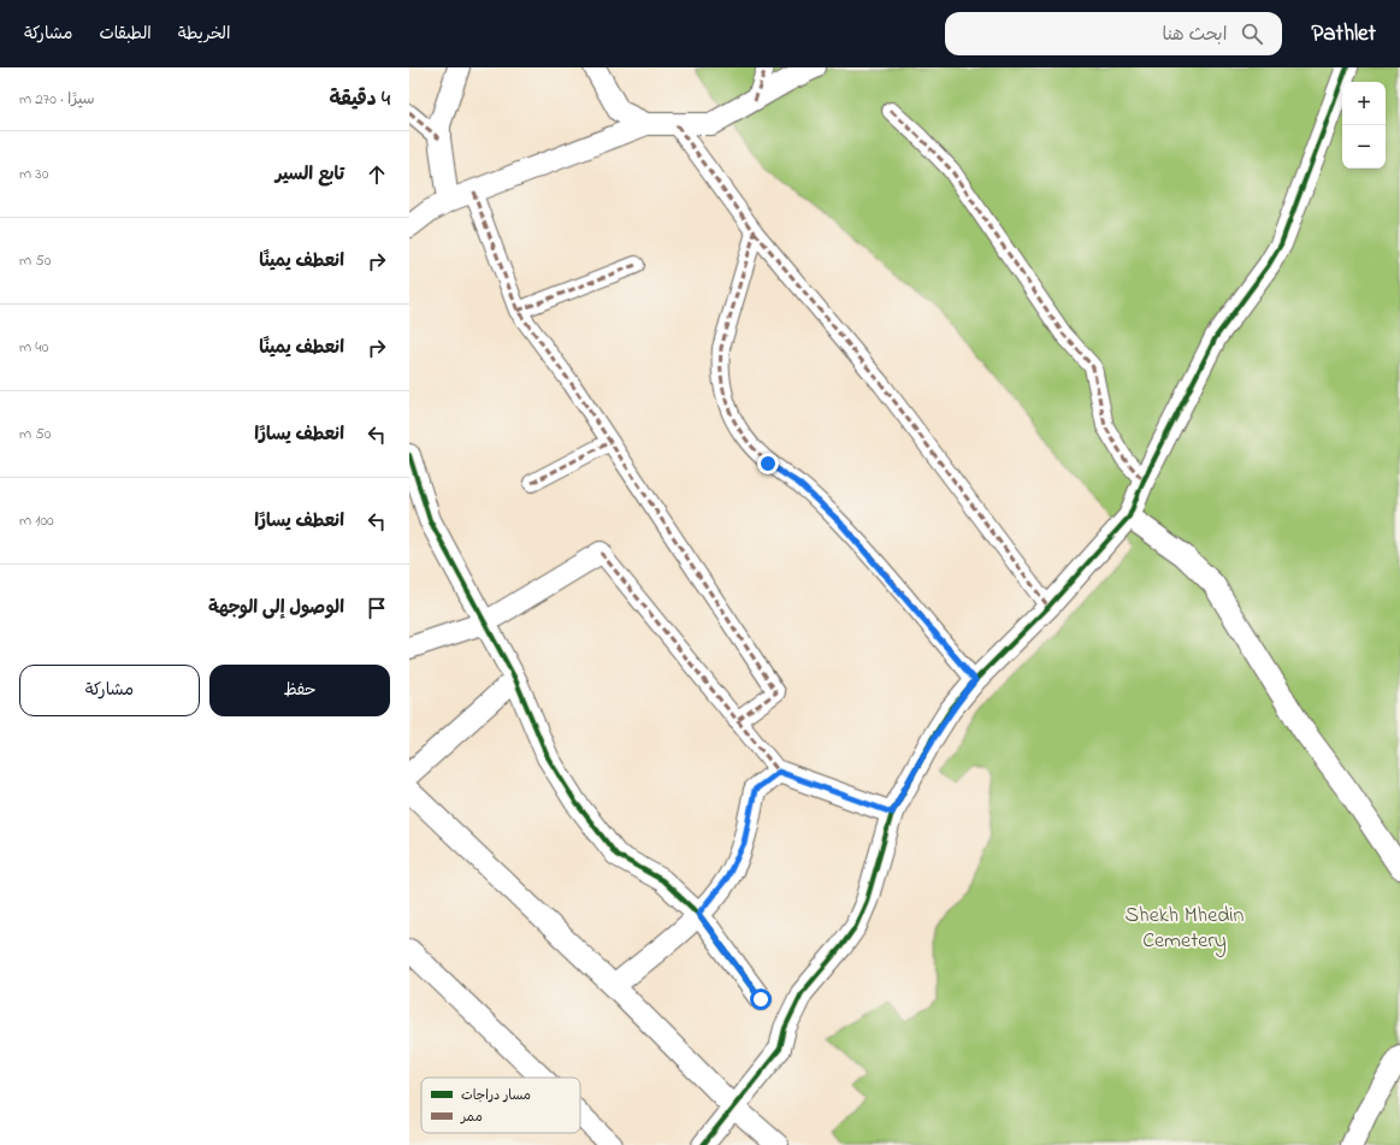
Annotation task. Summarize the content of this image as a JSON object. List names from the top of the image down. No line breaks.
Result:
{"parks":["Shekh Mhedin Cemetery"],"legend":["مسار دراجات","ممر"],"page":{"header":"Pathlet","search":"ابحث هنا","nav":["الخريطة","الطبقات","مشاركة"],"heading":["4 دقيقة","سيرًا · 270 m"],"map_buttons":["+","−"],"list":[["تابع السير","30 m"],["انعطف يمينًا","50 m"],["انعطف يمينًا","40 m"],["انعطف يسارًا","50 m"],["انعطف يسارًا","100 m"],"الوصول إلى الوجهة"],"buttons":["حفظ","مشاركة"]}}
